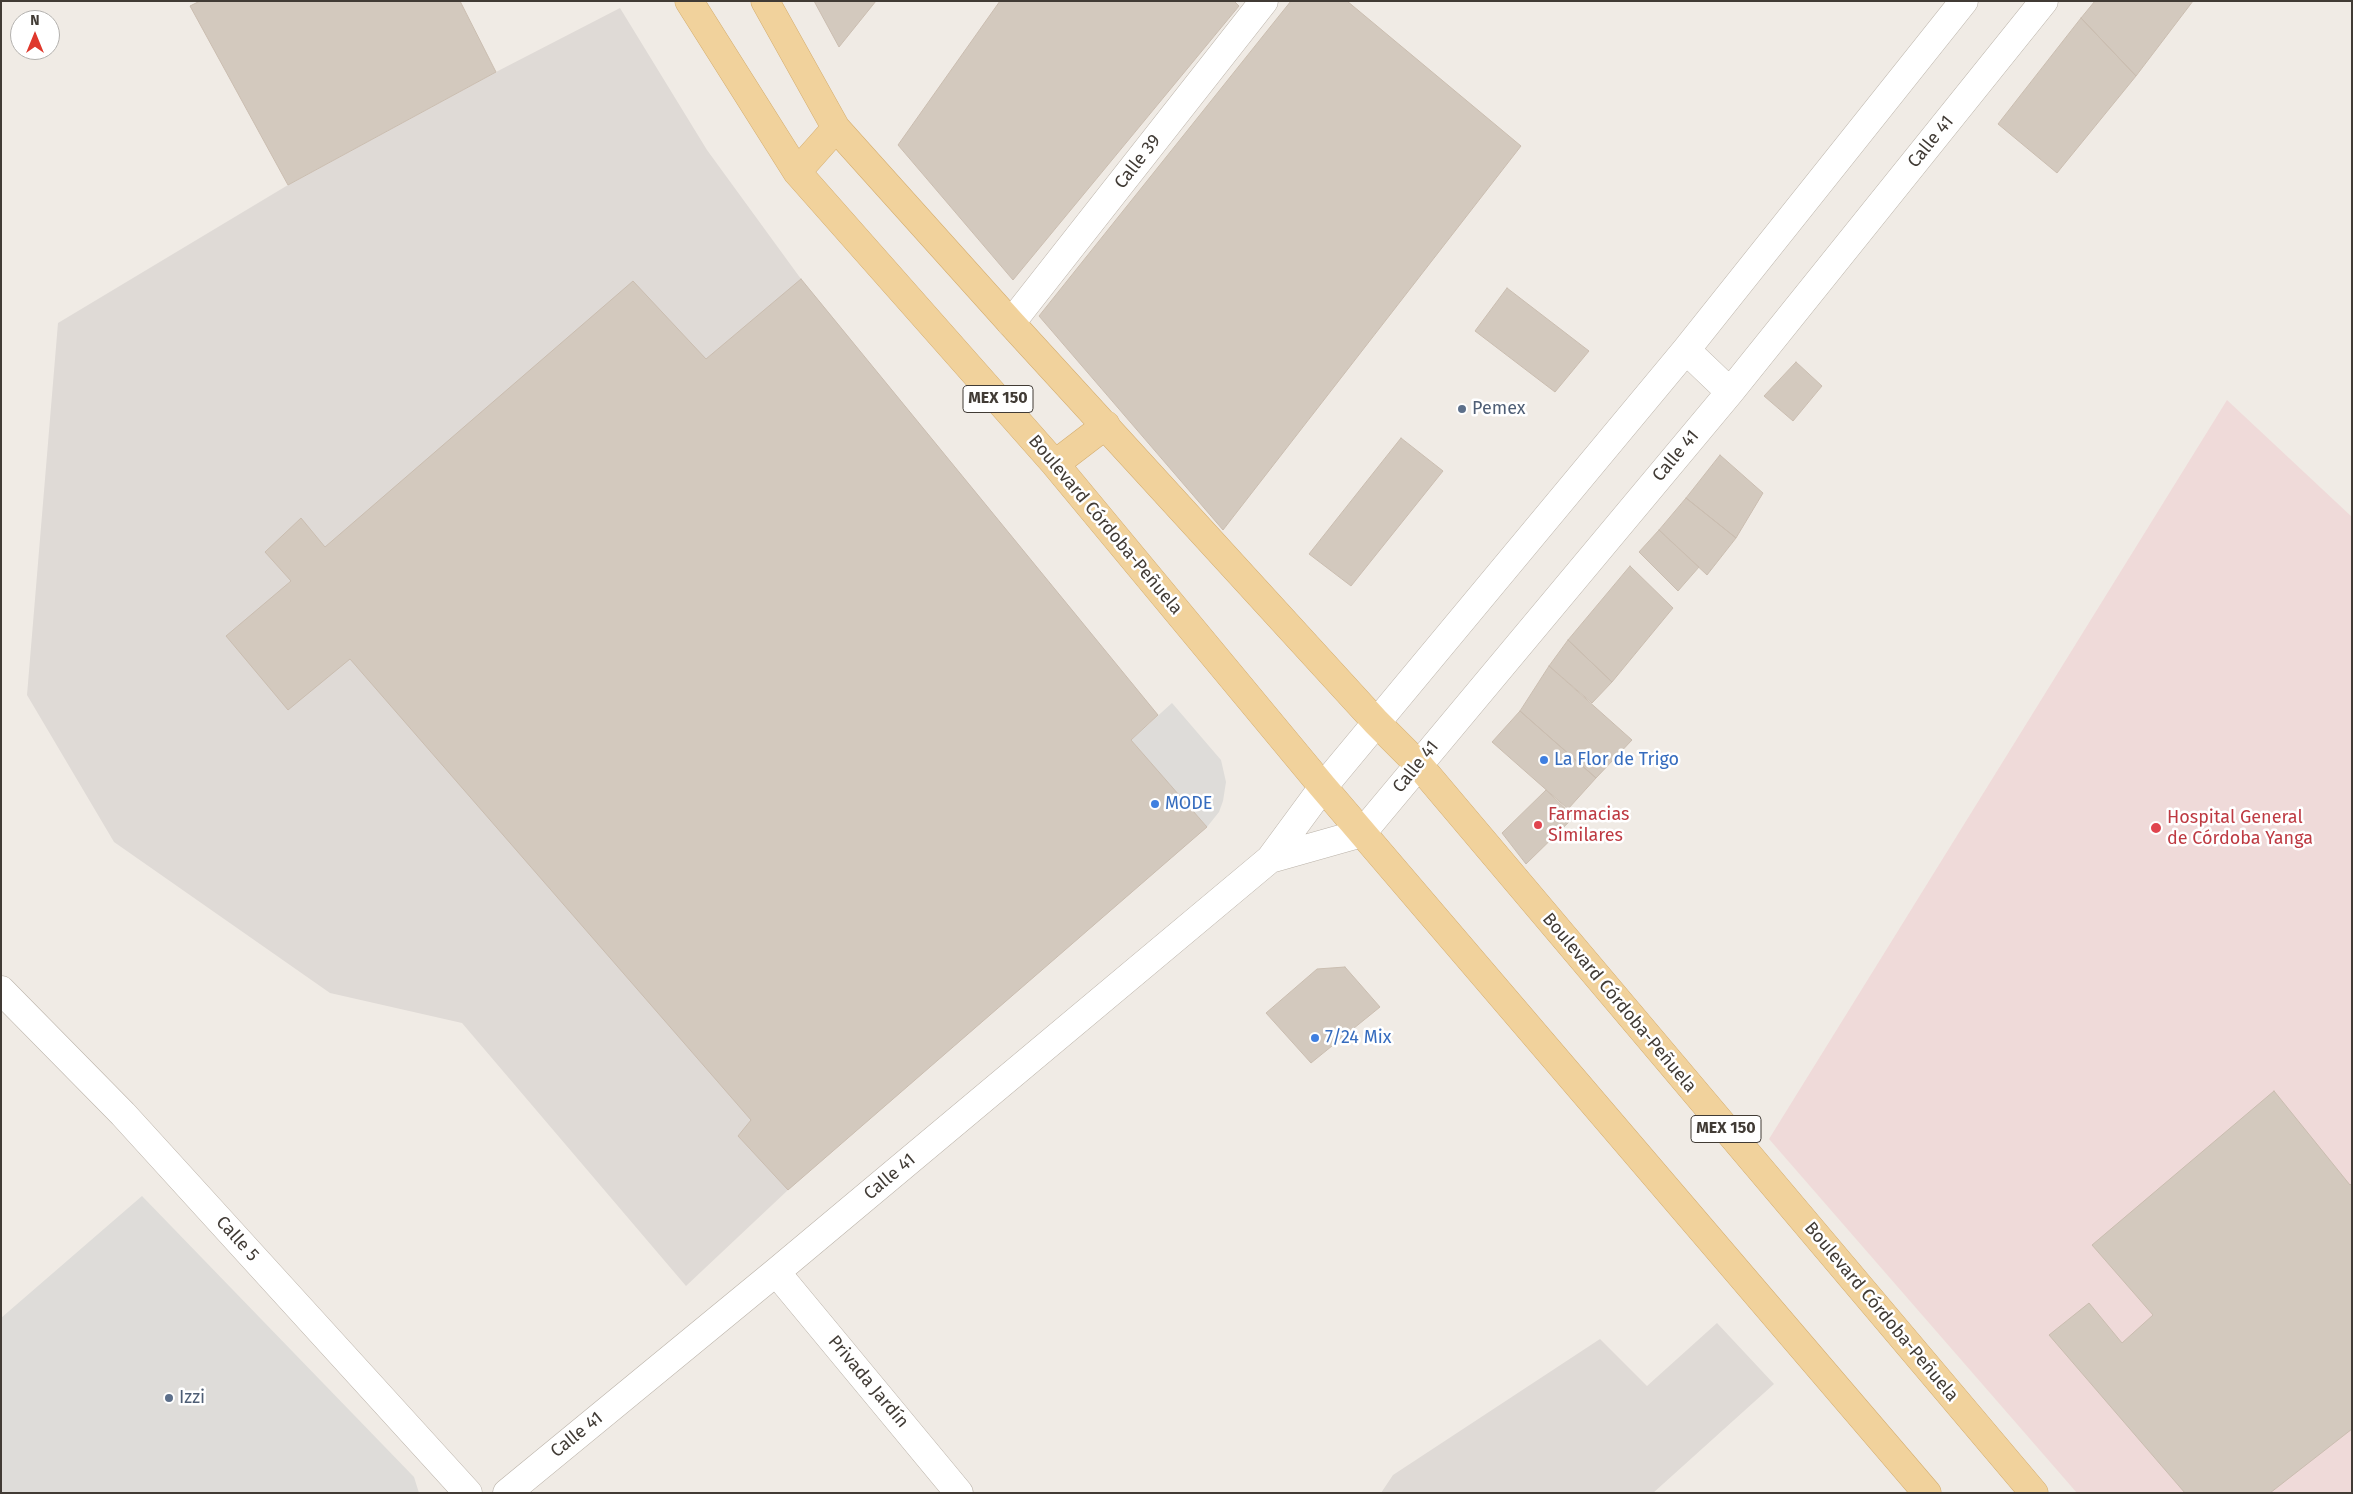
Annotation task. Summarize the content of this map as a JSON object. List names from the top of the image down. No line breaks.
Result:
{"streets":{"main road":["MEX 150","Boulevard Córdoba-Peñuela"],"street":["Calle 41","Calle 39","Calle 5","Privada Jardín"]},"crossings":[["Calle 41","MEX 150"],["Calle 41","Boulevard Córdoba-Peñuela"],["Calle 41","Privada Jardín"],["Calle 39","MEX 150"],["MEX 150","Boulevard Córdoba-Peñuela"]],"places":["Pemex","La Flor de Trigo","MODE","Farmacias Similares","Hospital General de Córdoba Yanga","7/24 Mix","Izzi"],"north":"top"}
